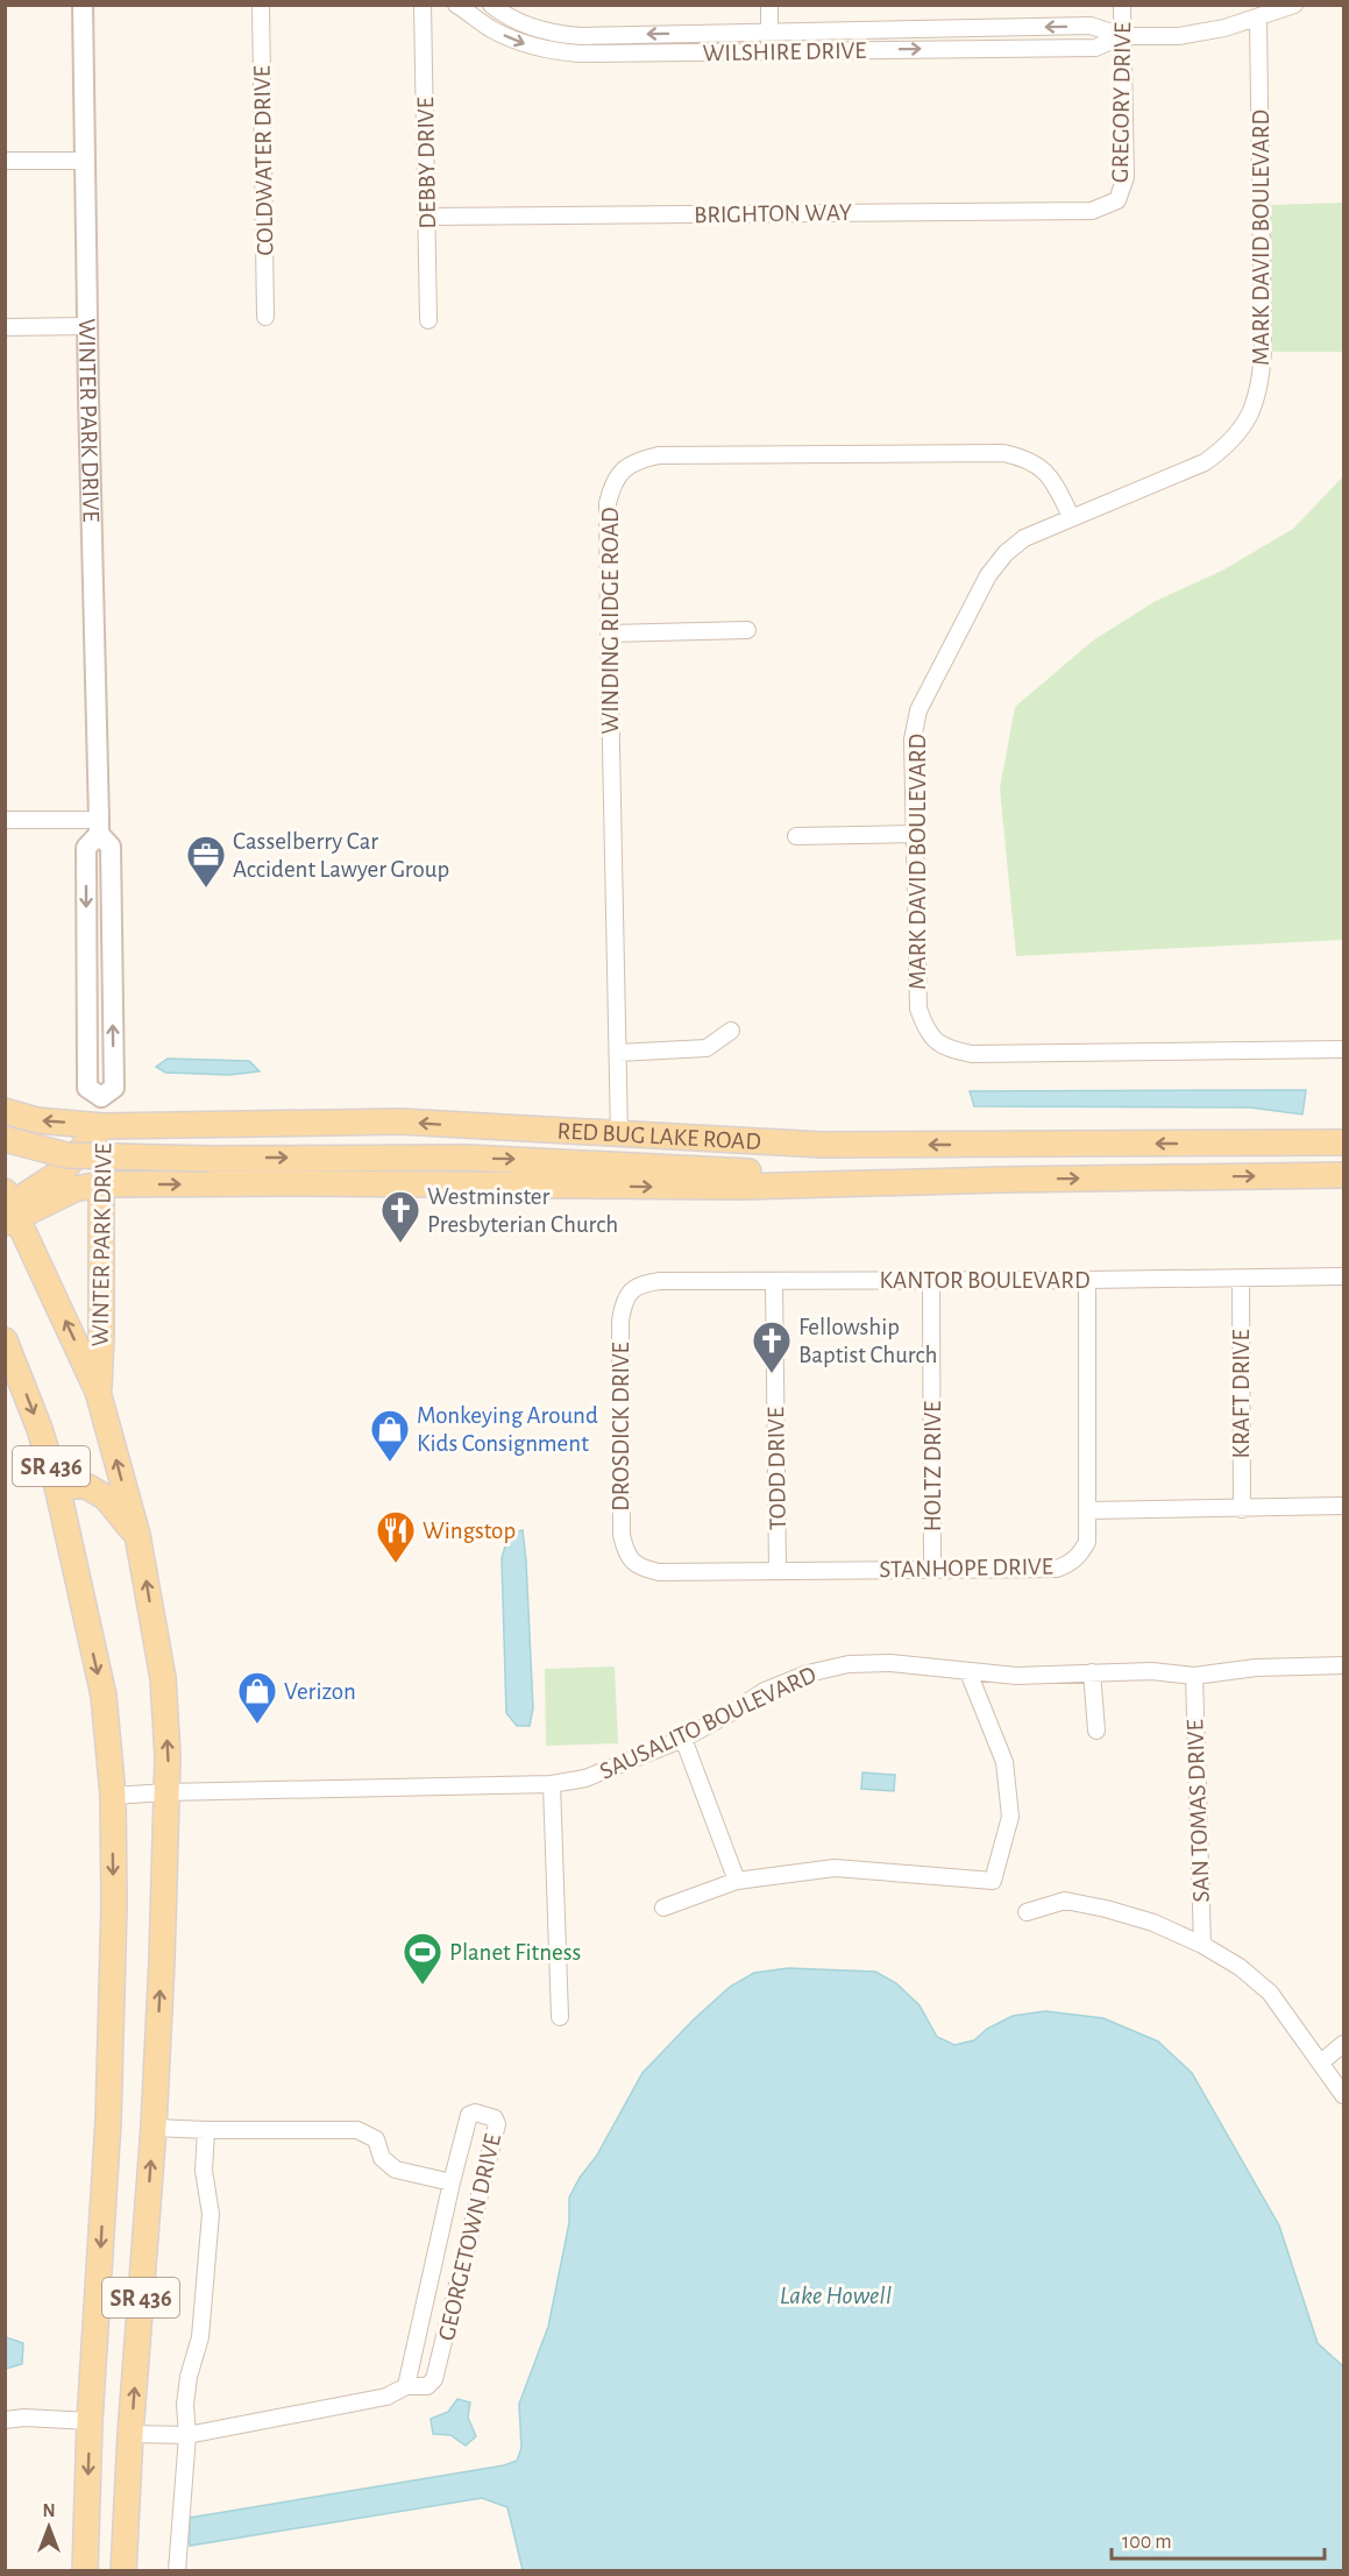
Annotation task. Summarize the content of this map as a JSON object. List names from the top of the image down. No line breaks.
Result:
{"streets":{"main road":["WINTER PARK DRIVE","RED BUG LAKE ROAD","SR 436"],"street":["WILSHIRE DRIVE","GREGORY DRIVE","COLDWATER DRIVE","DEBBY DRIVE","BRIGHTON WAY","MARK DAVID BOULEVARD","WINDING RIDGE ROAD","KANTOR BOULEVARD","KRAFT DRIVE","DROSDICK DRIVE","HOLTZ DRIVE","TODD DRIVE","STANHOPE DRIVE","SAUSALITO BOULEVARD","SAN TOMAS DRIVE","GEORGETOWN DRIVE"]},"crossings":[["WILSHIRE DRIVE","GREGORY DRIVE"],["WILSHIRE DRIVE","MARK DAVID BOULEVARD"],["GREGORY DRIVE","BRIGHTON WAY"],["DEBBY DRIVE","BRIGHTON WAY"],["MARK DAVID BOULEVARD","WINDING RIDGE ROAD"],["WINTER PARK DRIVE","RED BUG LAKE ROAD"],["WINTER PARK DRIVE","SR 436"],["WINDING RIDGE ROAD","RED BUG LAKE ROAD"],["RED BUG LAKE ROAD","SR 436"],["KANTOR BOULEVARD","KRAFT DRIVE"],["KANTOR BOULEVARD","DROSDICK DRIVE"],["KANTOR BOULEVARD","HOLTZ DRIVE"],["KANTOR BOULEVARD","TODD DRIVE"],["DROSDICK DRIVE","STANHOPE DRIVE"],["SR 436","SAUSALITO BOULEVARD"],["SR 436","GEORGETOWN DRIVE"],["HOLTZ DRIVE","STANHOPE DRIVE"],["TODD DRIVE","STANHOPE DRIVE"],["SAUSALITO BOULEVARD","SAN TOMAS DRIVE"]],"water":["Lake Howell"],"places":{"office":["Casselberry Car Accident Lawyer Group"],"church":["Westminster Presbyterian Church","Fellowship Baptist Church"],"shop":["Monkeying Around Kids Consignment","Verizon"],"restaurant":["Wingstop"],"sports":["Planet Fitness"]},"scale_bar":"100 m","north":"top"}
